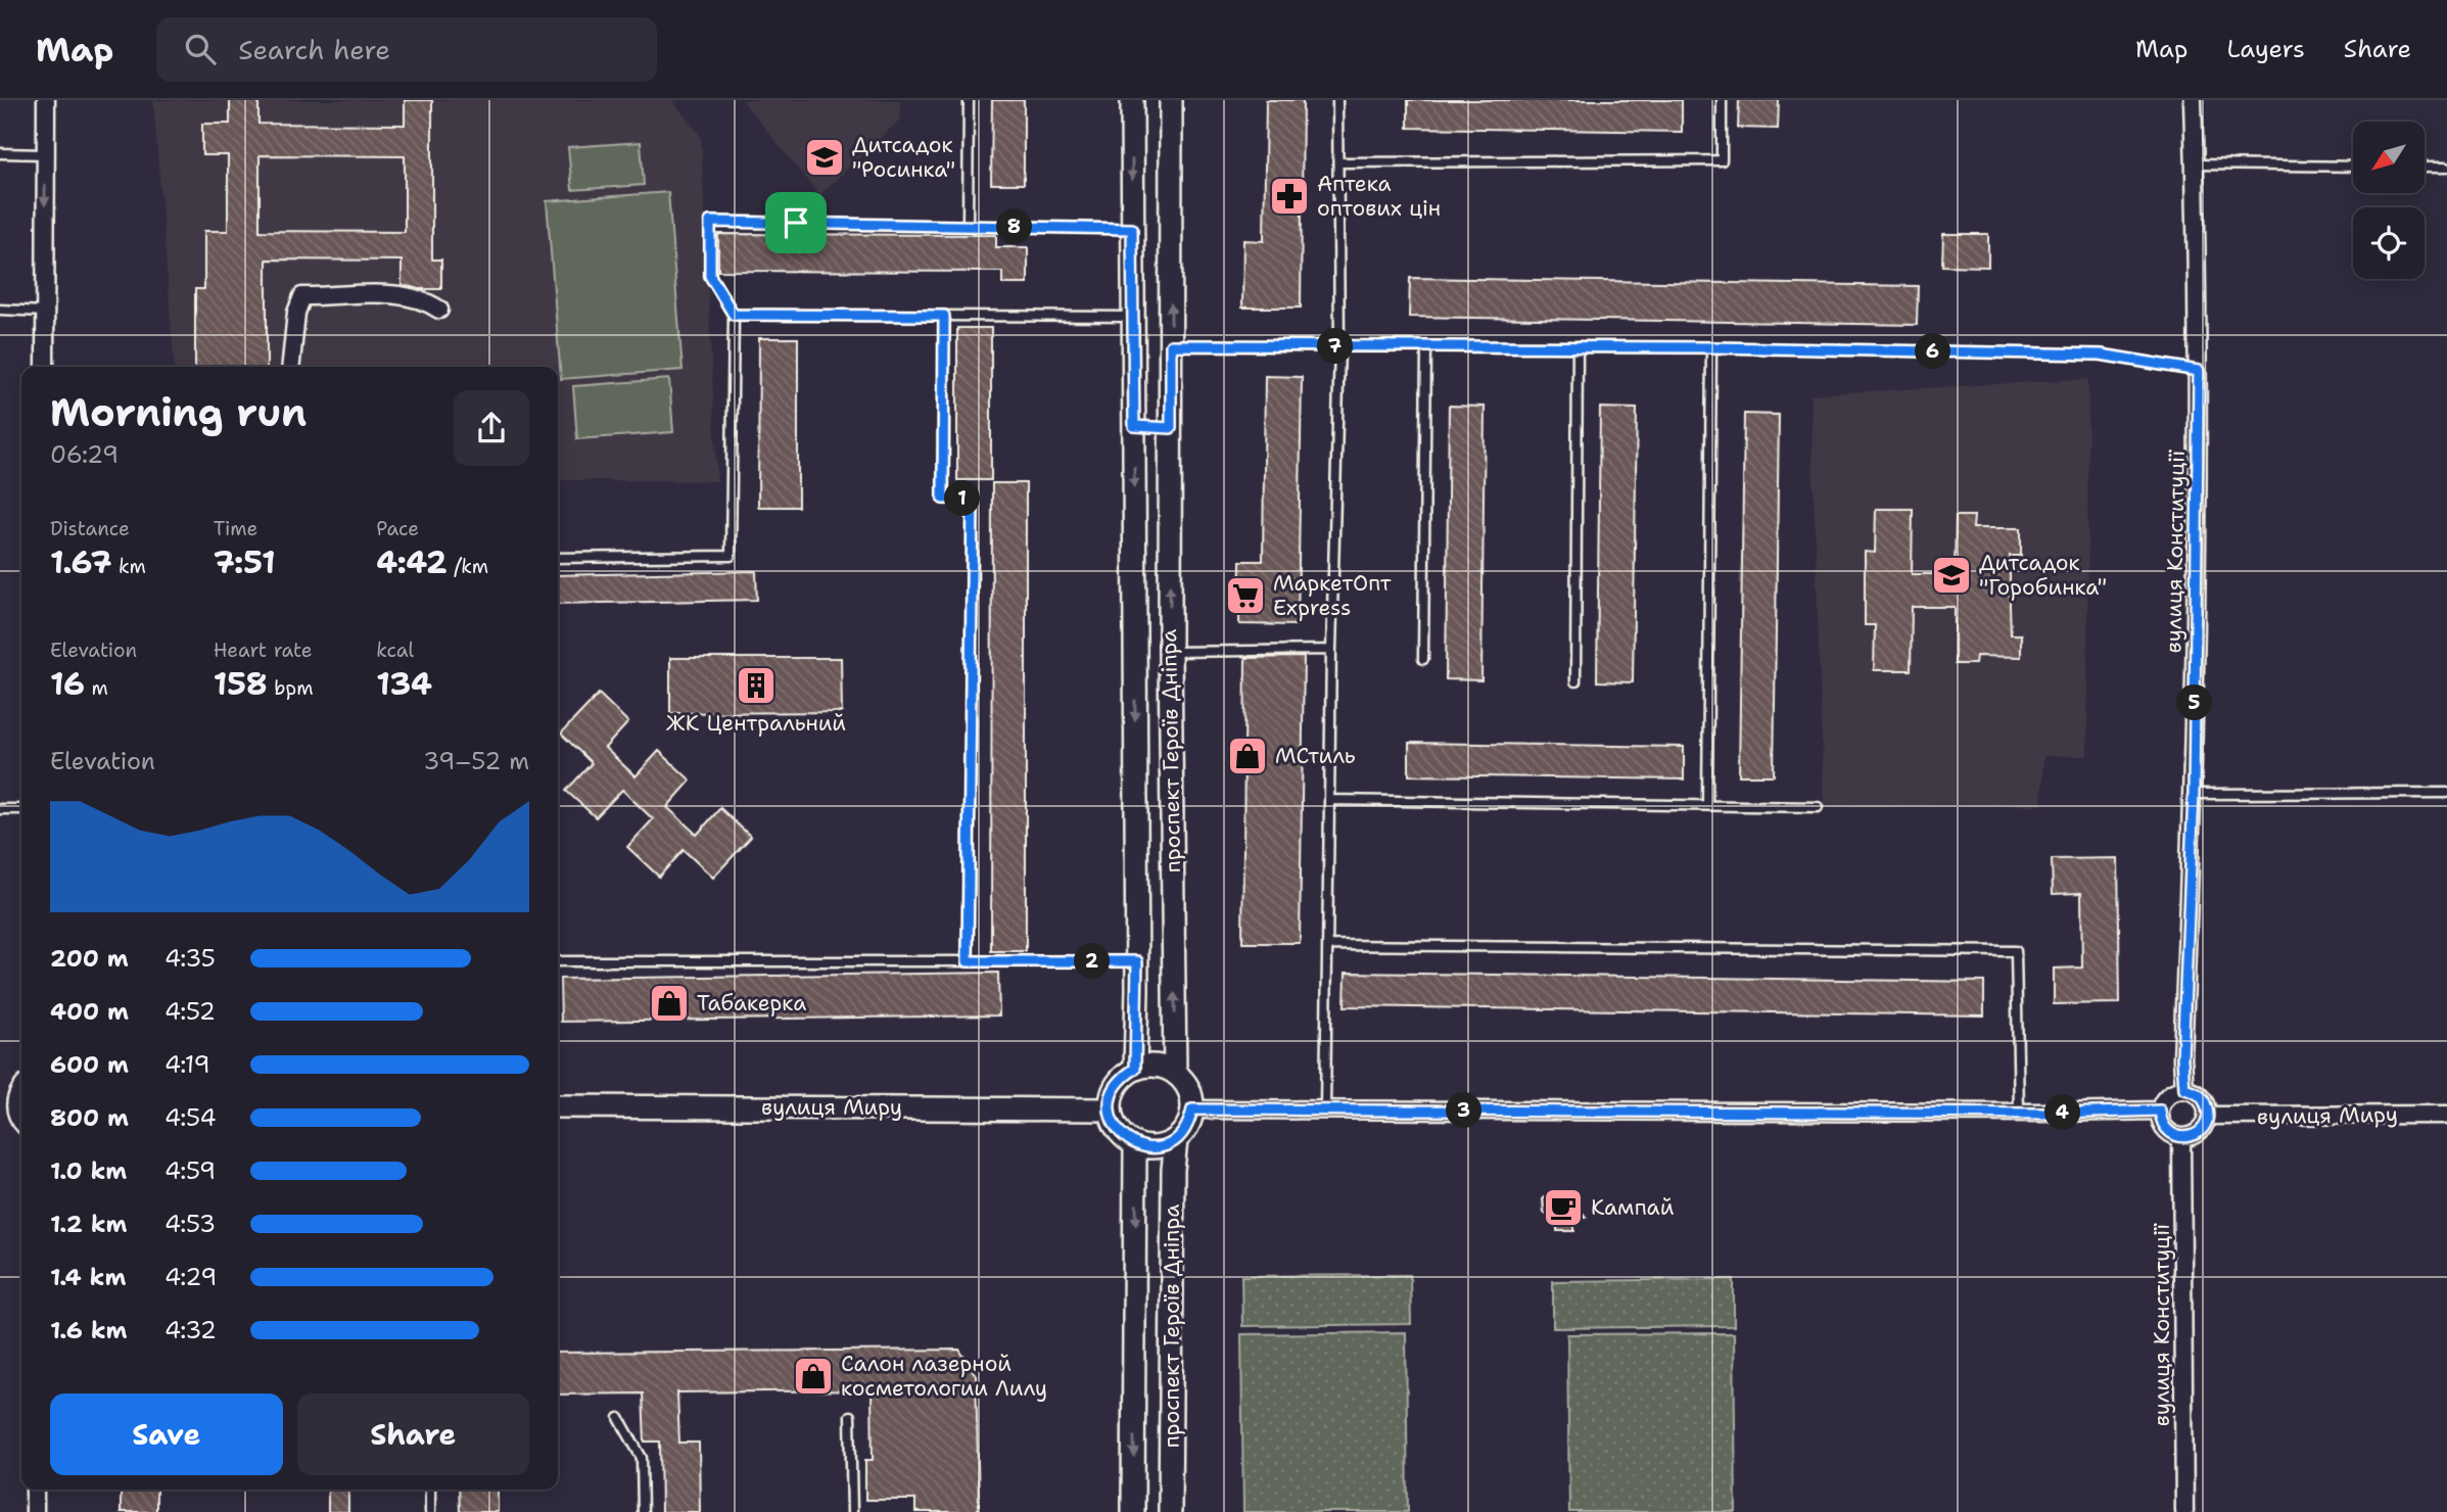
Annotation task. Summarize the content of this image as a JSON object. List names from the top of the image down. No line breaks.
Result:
{"streets":{"street":["вулиця Конституції","проспект Героїв Дніпра","вулиця Миру"]},"crossings":[["вулиця Конституції","вулиця Миру"],["проспект Героїв Дніпра","вулиця Миру"]],"places":{"school or university":["Дитсадок \"Росинка\"","Дитсадок \"Горобинка\""],"pharmacy":["Аптека оптових цін"],"supermarket":["МаркетОпт Express"],"building":["ЖК Центральний"],"shop":["МСтиль","Табакерка","Салон лазерной косметологии Лилу"],"cafe":["Кампай"]},"north":"bottom left","page":{"header":"Map","search":"Search here","nav":["Map","Layers","Share"],"pins":["8","7","6","1","5","2","3","4"],"heading":["Morning run","06:29"],"stats":[["Distance","1.67 km"],["Time","7:51"],["Pace","4:42 /km"],["Elevation","16 m"],["Heart rate","158 bpm"],["kcal","134"]],"chart":["Elevation","39–52 m"],"list":[{"name":"200 m","note":"4:35"},{"name":"400 m","note":"4:52"},{"name":"600 m","note":"4:19"},{"name":"800 m","note":"4:54"},{"name":"1.0 km","note":"4:59"},{"name":"1.2 km","note":"4:53"},{"name":"1.4 km","note":"4:29"},{"name":"1.6 km","note":"4:32"}],"buttons":["Save","Share"]}}
